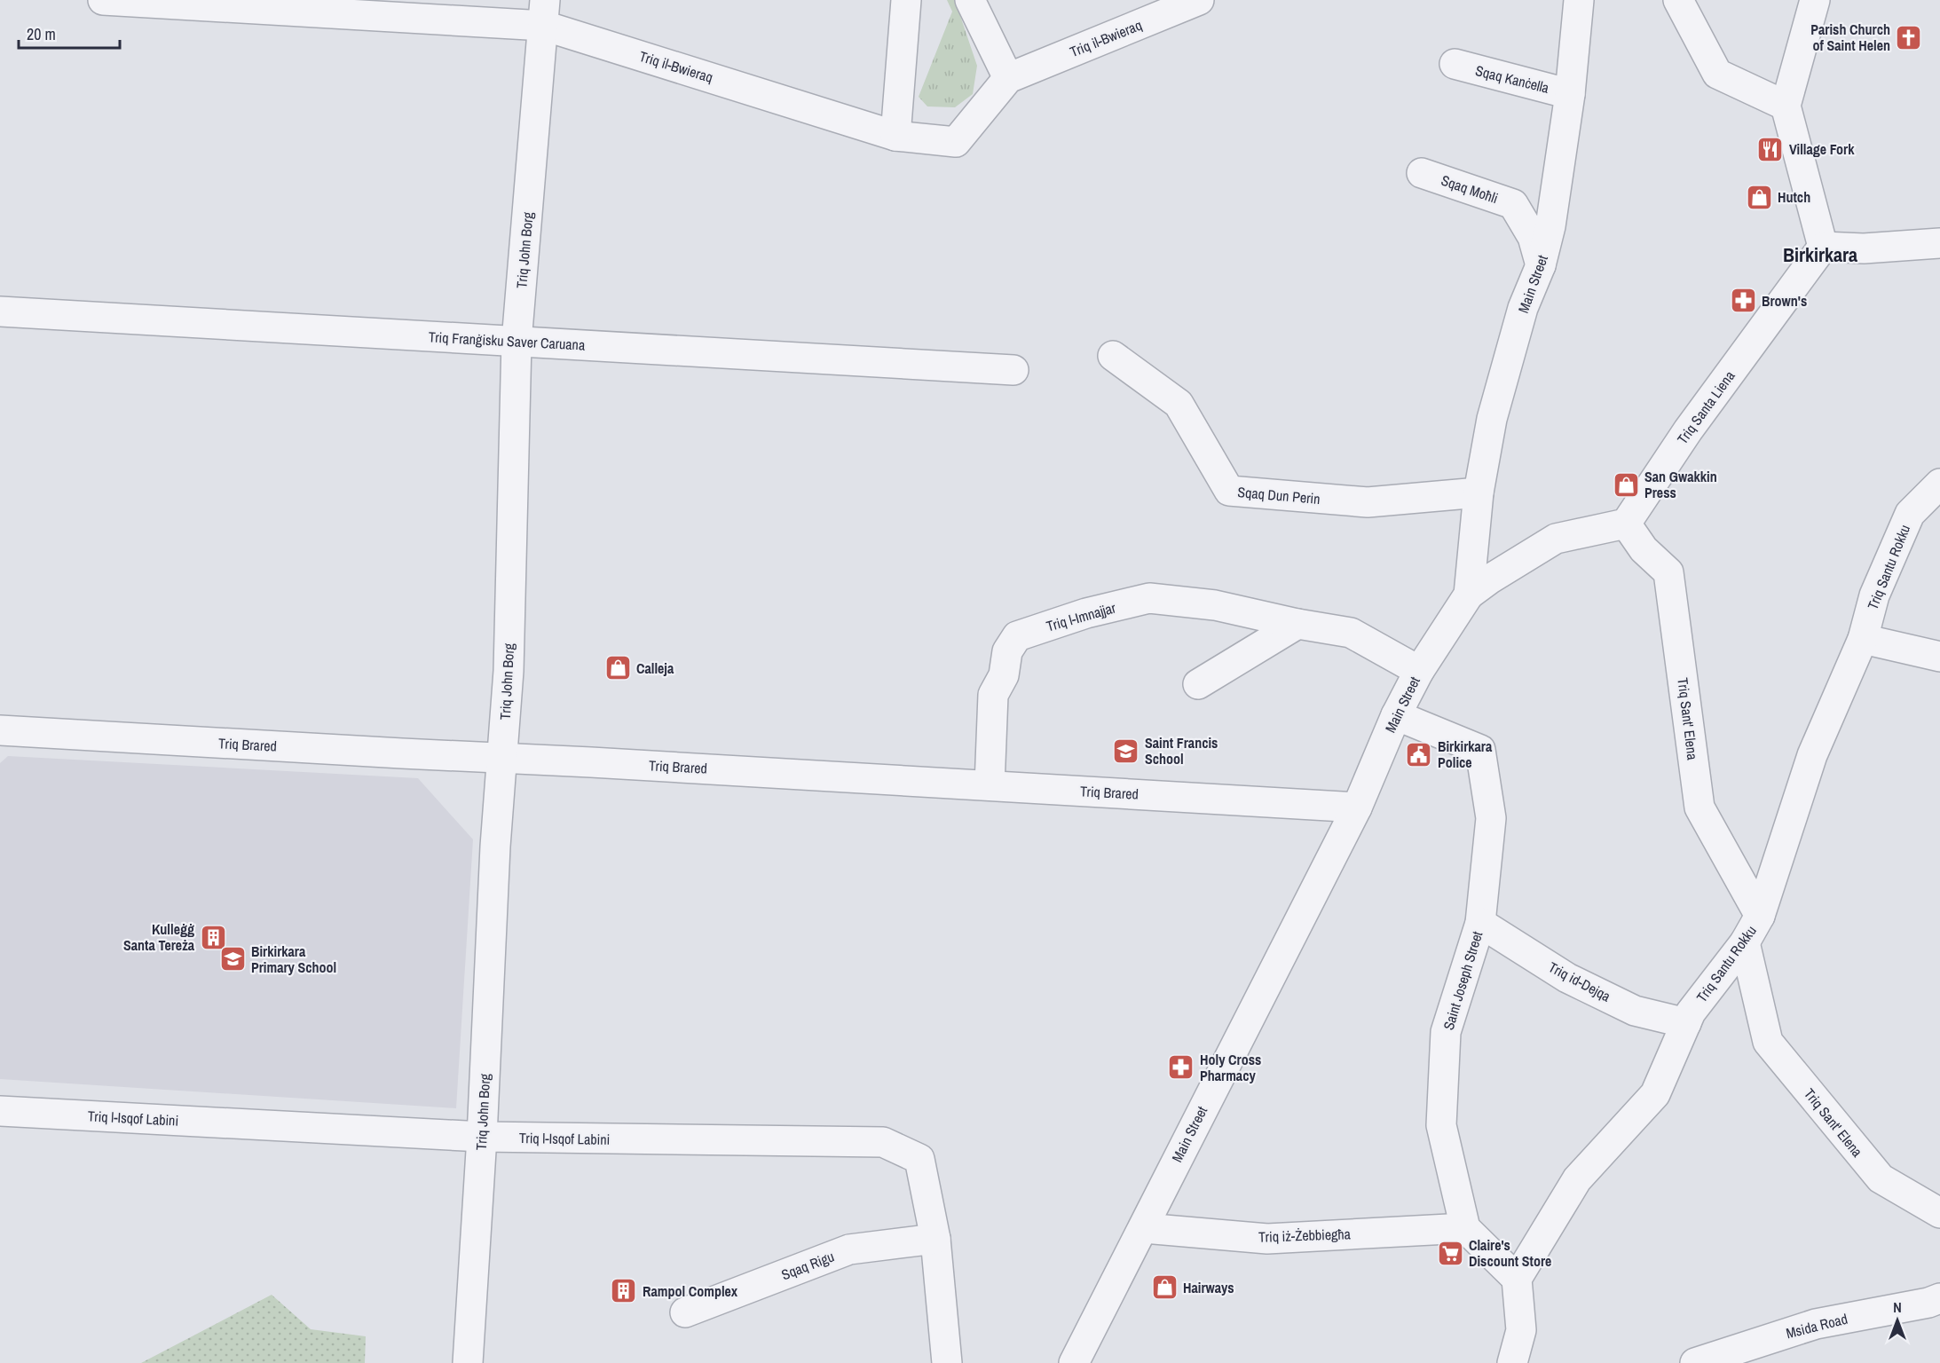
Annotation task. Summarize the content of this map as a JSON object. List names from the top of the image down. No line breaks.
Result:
{"streets":{"street":["Triq il-Bwieraq","Sqaq Kanċella","Sqaq Moħli","Triq John Borg","Main Street","Triq Franġisku Saver Caruana","Triq Santa Liena","Sqaq Dun Perin","Triq Santu Rokku","Triq l-Imnajjar","Triq Sant' Elena","Triq Brared","Saint Joseph Street","Triq id-Dejqa","Triq l-Isqof Labini","Triq iż-Żebbiegħa","Sqaq Rigu","Msida Road"]},"crossings":[["Triq il-Bwieraq","Triq John Borg"],["Sqaq Kanċella","Main Street"],["Sqaq Moħli","Main Street"],["Triq John Borg","Triq Franġisku Saver Caruana"],["Triq John Borg","Triq Brared"],["Triq John Borg","Triq l-Isqof Labini"],["Main Street","Sqaq Dun Perin"],["Main Street","Triq l-Imnajjar"],["Main Street","Triq Brared"],["Main Street","Saint Joseph Street"],["Main Street","Triq iż-Żebbiegħa"],["Triq Santa Liena","Triq Sant' Elena"],["Triq Santu Rokku","Triq Sant' Elena"],["Triq Santu Rokku","Triq id-Dejqa"],["Triq l-Imnajjar","Triq Brared"],["Saint Joseph Street","Triq id-Dejqa"],["Saint Joseph Street","Triq iż-Żebbiegħa"],["Triq l-Isqof Labini","Sqaq Rigu"]],"districts":["Birkirkara"],"places":{"church":["Parish Church of Saint Helen"],"restaurant":["Village Fork"],"shop":["Hutch","San Gwakkin Press","Calleja","Hairways"],"pharmacy":["Brown's","Holy Cross Pharmacy"],"school or university":["Saint Francis School","Birkirkara Primary School"],"public building":["Birkirkara Police"],"building":["Kulleġġ Santa Tereża","Rampol Complex"],"supermarket":["Claire's Discount Store"]},"scale_bar":"20 m","north":"top"}
